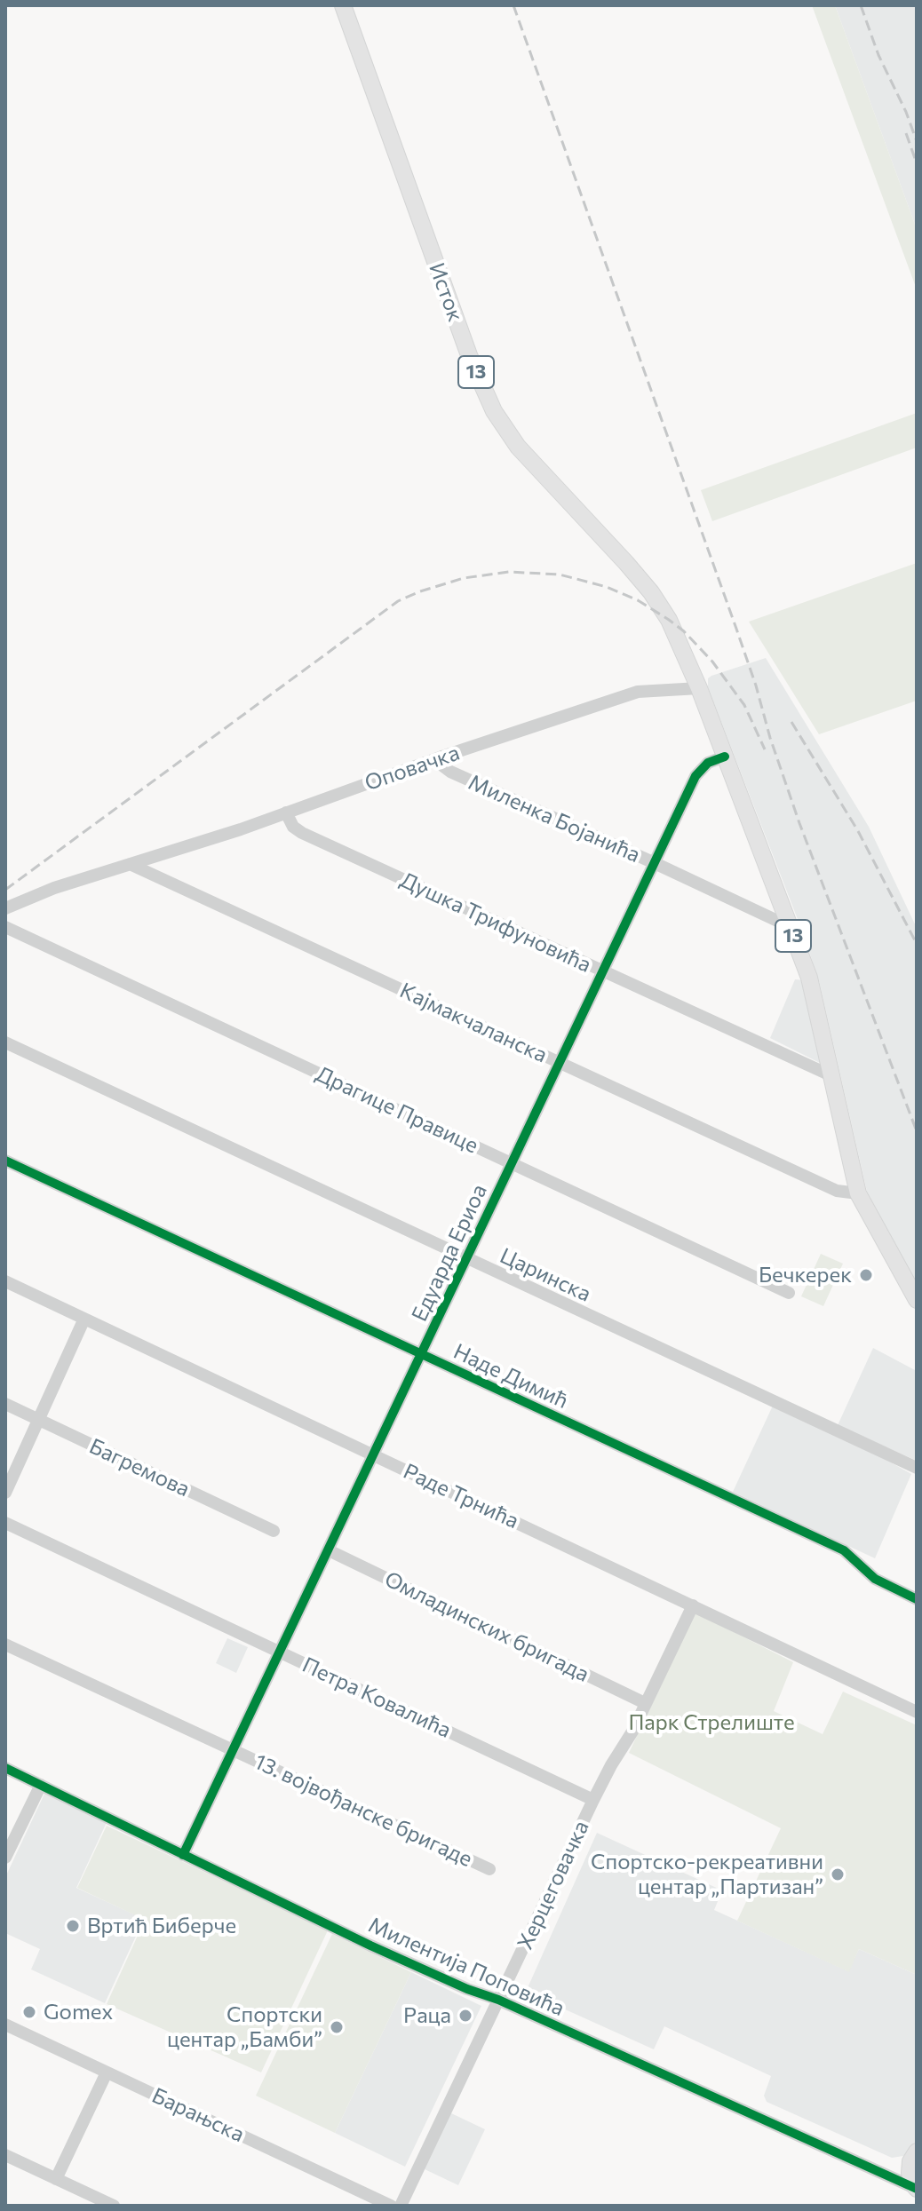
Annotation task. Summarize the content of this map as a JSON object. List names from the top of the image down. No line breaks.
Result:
{"streets":{"main road":["Исток","13"],"street":["Оповачка","Миленка Бојанића","Душка Трифуновића","Кајмакчаланска","Драгице Правице","Едуарда Ериоа","Царинска","Наде Димић","Багремова","Раде Трнића","Омладинских бригада","Петра Ковалића","13. војвођанске бригаде","Херцеговачка","Милентија Поповића","Барањска"]},"crossings":[["Исток","13"],["Исток","Оповачка"],["13","Оповачка"],["13","Миленка Бојанића"],["13","Душка Трифуновића"],["13","Кајмакчаланска"],["13","Едуарда Ериоа"],["Оповачка","Миленка Бојанића"],["Оповачка","Душка Трифуновића"],["Оповачка","Кајмакчаланска"],["Миленка Бојанића","Едуарда Ериоа"],["Душка Трифуновића","Едуарда Ериоа"],["Кајмакчаланска","Едуарда Ериоа"],["Драгице Правице","Едуарда Ериоа"],["Едуарда Ериоа","Царинска"],["Едуарда Ериоа","Наде Димић"],["Едуарда Ериоа","Раде Трнића"],["Едуарда Ериоа","Омладинских бригада"],["Едуарда Ериоа","Петра Ковалића"],["Едуарда Ериоа","13. војвођанске бригаде"],["Едуарда Ериоа","Милентија Поповића"],["Раде Трнића","Херцеговачка"],["Омладинских бригада","Херцеговачка"],["Петра Ковалића","Херцеговачка"],["Херцеговачка","Милентија Поповића"]],"parks":["Парк Стрелиште"],"places":["Бечкерек","Спортско-рекреативни центар „Партизан”","Вртић Биберче","Gomex","Раца","Спортски центар „Бамби”"]}
